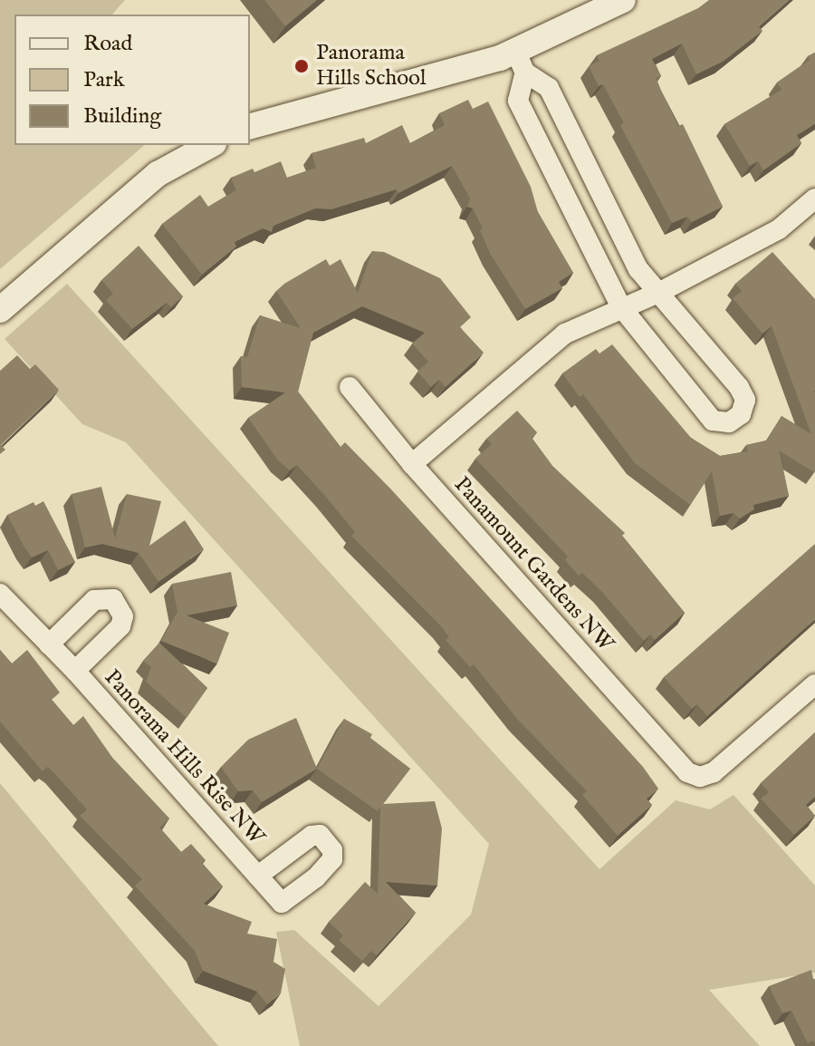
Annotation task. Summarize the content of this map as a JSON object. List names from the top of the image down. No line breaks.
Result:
{"streets":{"street":["Panamount Gardens NW","Panorama Hills Rise NW"]},"places":["Panorama Hills School"],"legend":["Road","Park","Building"]}
